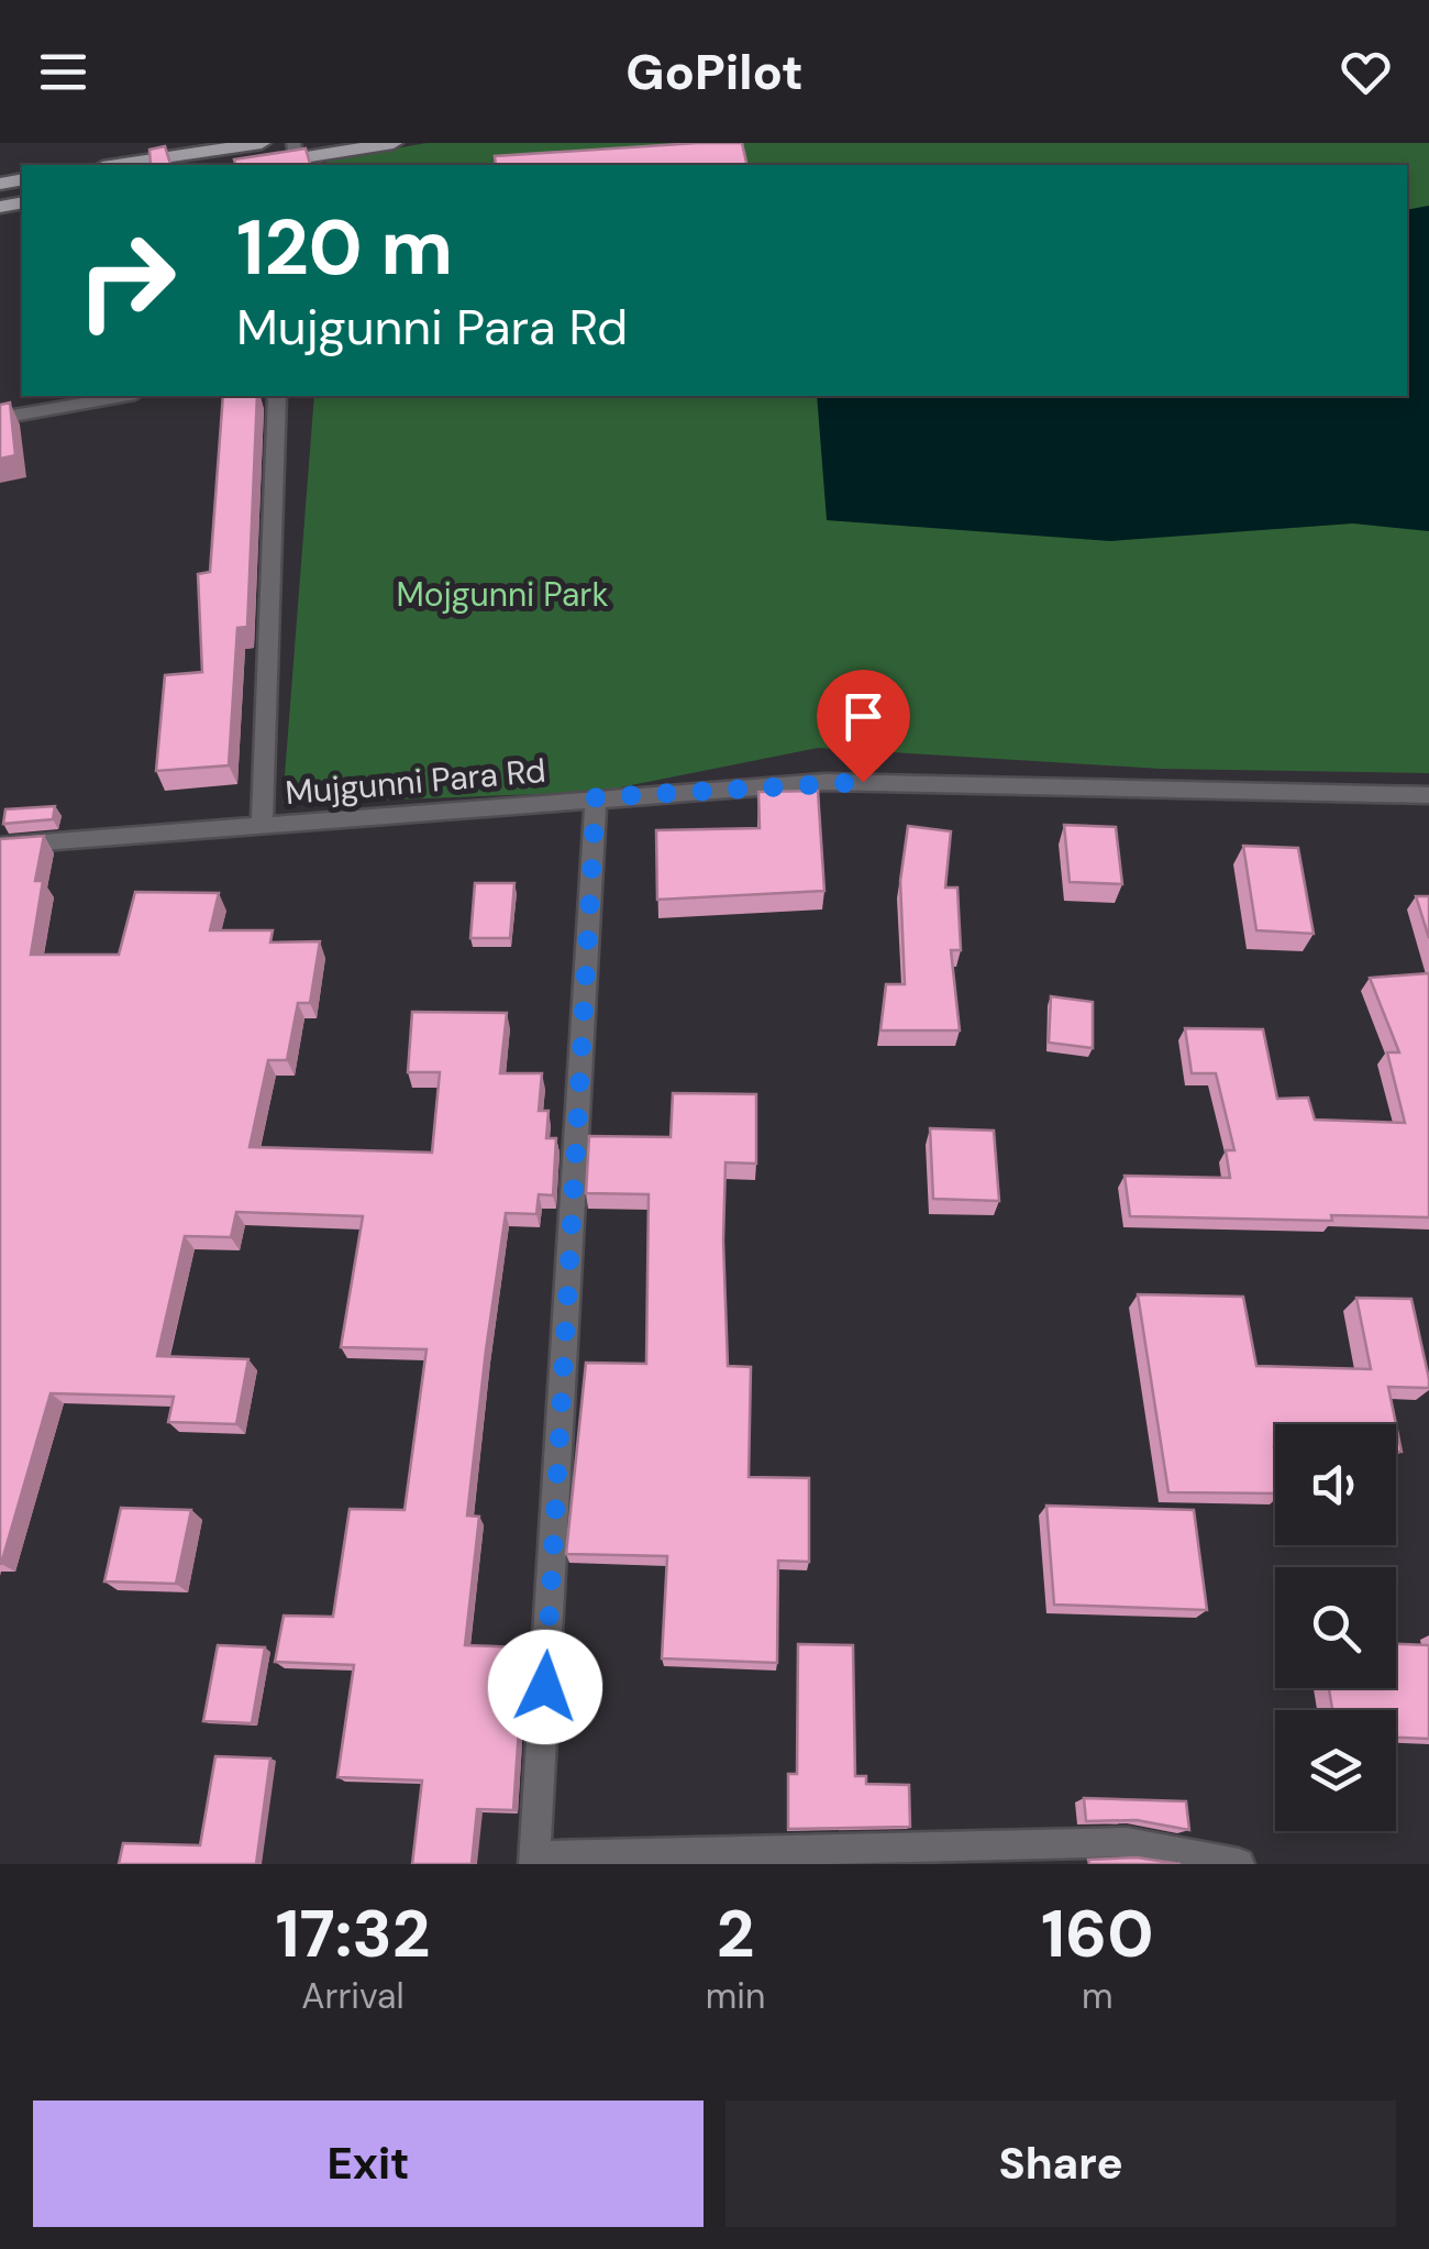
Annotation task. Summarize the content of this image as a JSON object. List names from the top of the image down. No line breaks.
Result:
{"streets":{"street":["Mujgunni Para Rd"]},"parks":["Mojgunni Park"],"page":{"header":"GoPilot","turn":["120 m","Mujgunni Para Rd"],"eta":["17:32","Arrival","2","min","160","m"],"buttons":["Exit","Share"]}}
